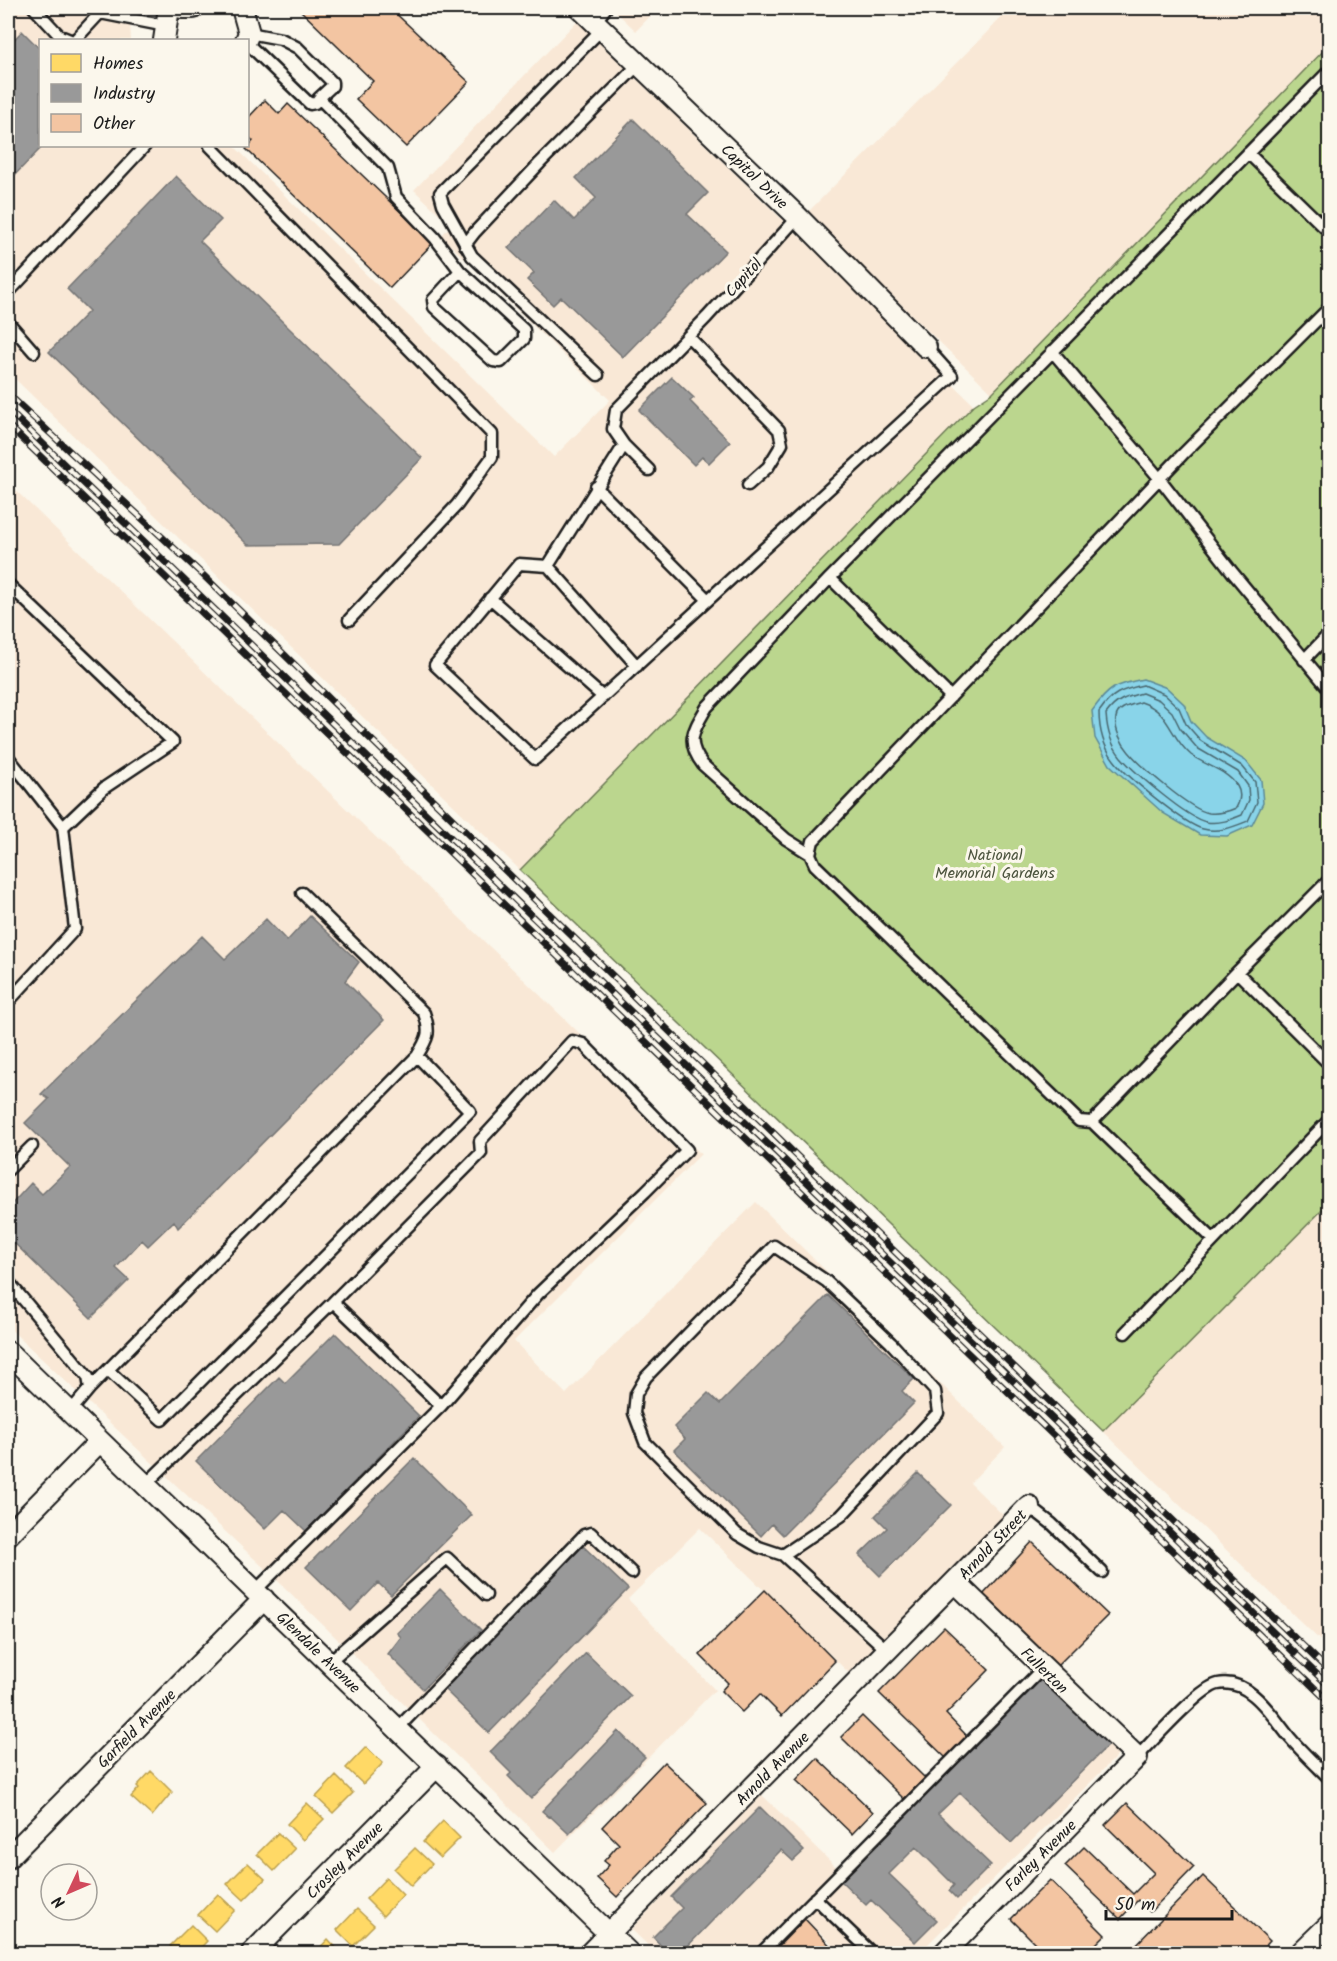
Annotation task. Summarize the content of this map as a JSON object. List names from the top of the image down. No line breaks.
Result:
{"streets":{"street":["Capitol Drive","Arnold Street","Glendale Avenue","Fullerton","Garfield Avenue","Arnold Avenue","Farley Avenue","Crosley Avenue"],"lane":["Capitol"]},"crossings":[["Capitol Drive","Capitol"],["Arnold Street","Fullerton"],["Arnold Street","Arnold Avenue"],["Glendale Avenue","Garfield Avenue"],["Glendale Avenue","Arnold Avenue"],["Glendale Avenue","Crosley Avenue"],["Fullerton","Arnold Avenue"],["Fullerton","Farley Avenue"]],"parks":["National Memorial Gardens"],"legend":["Homes","Industry","Other"],"scale_bar":"50 m","north":"bottom left"}
